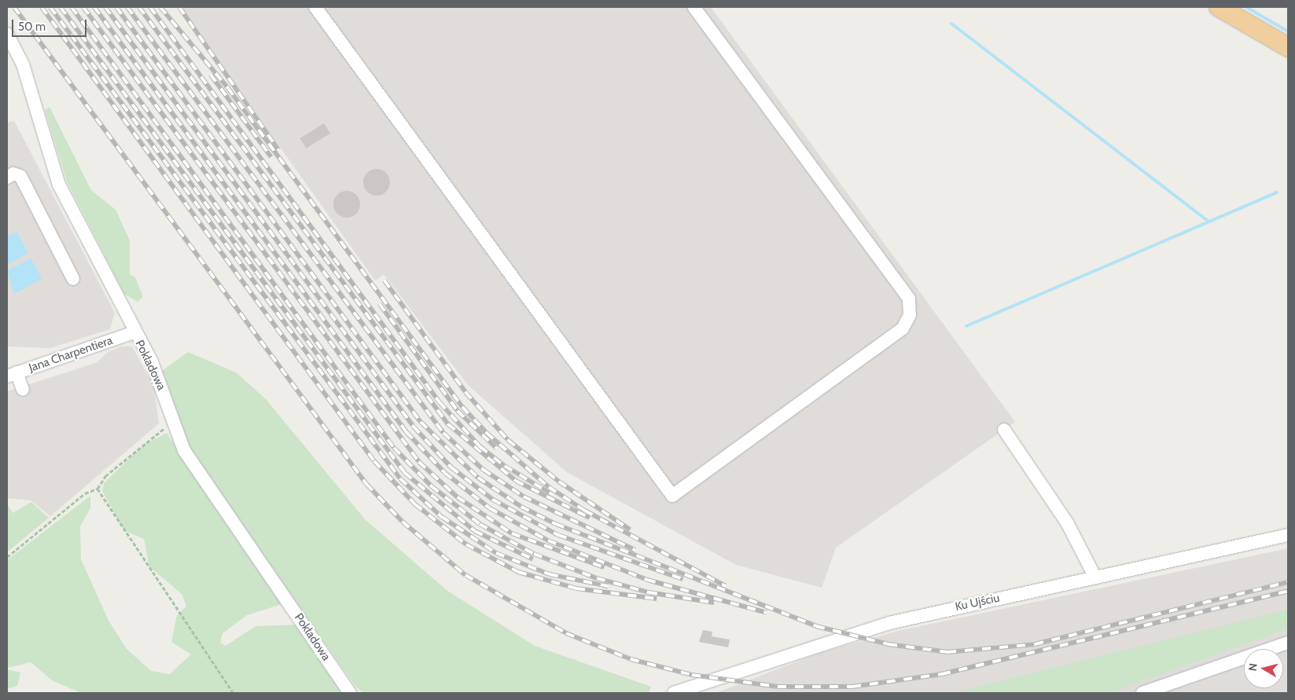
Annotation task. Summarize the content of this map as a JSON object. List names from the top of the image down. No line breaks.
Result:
{"streets":{"street":["Jana Charpentiera","Pokładowa","Ku Ujściu"]},"crossings":[["Jana Charpentiera","Pokładowa"]],"scale_bar":"50 m","north":"left"}
